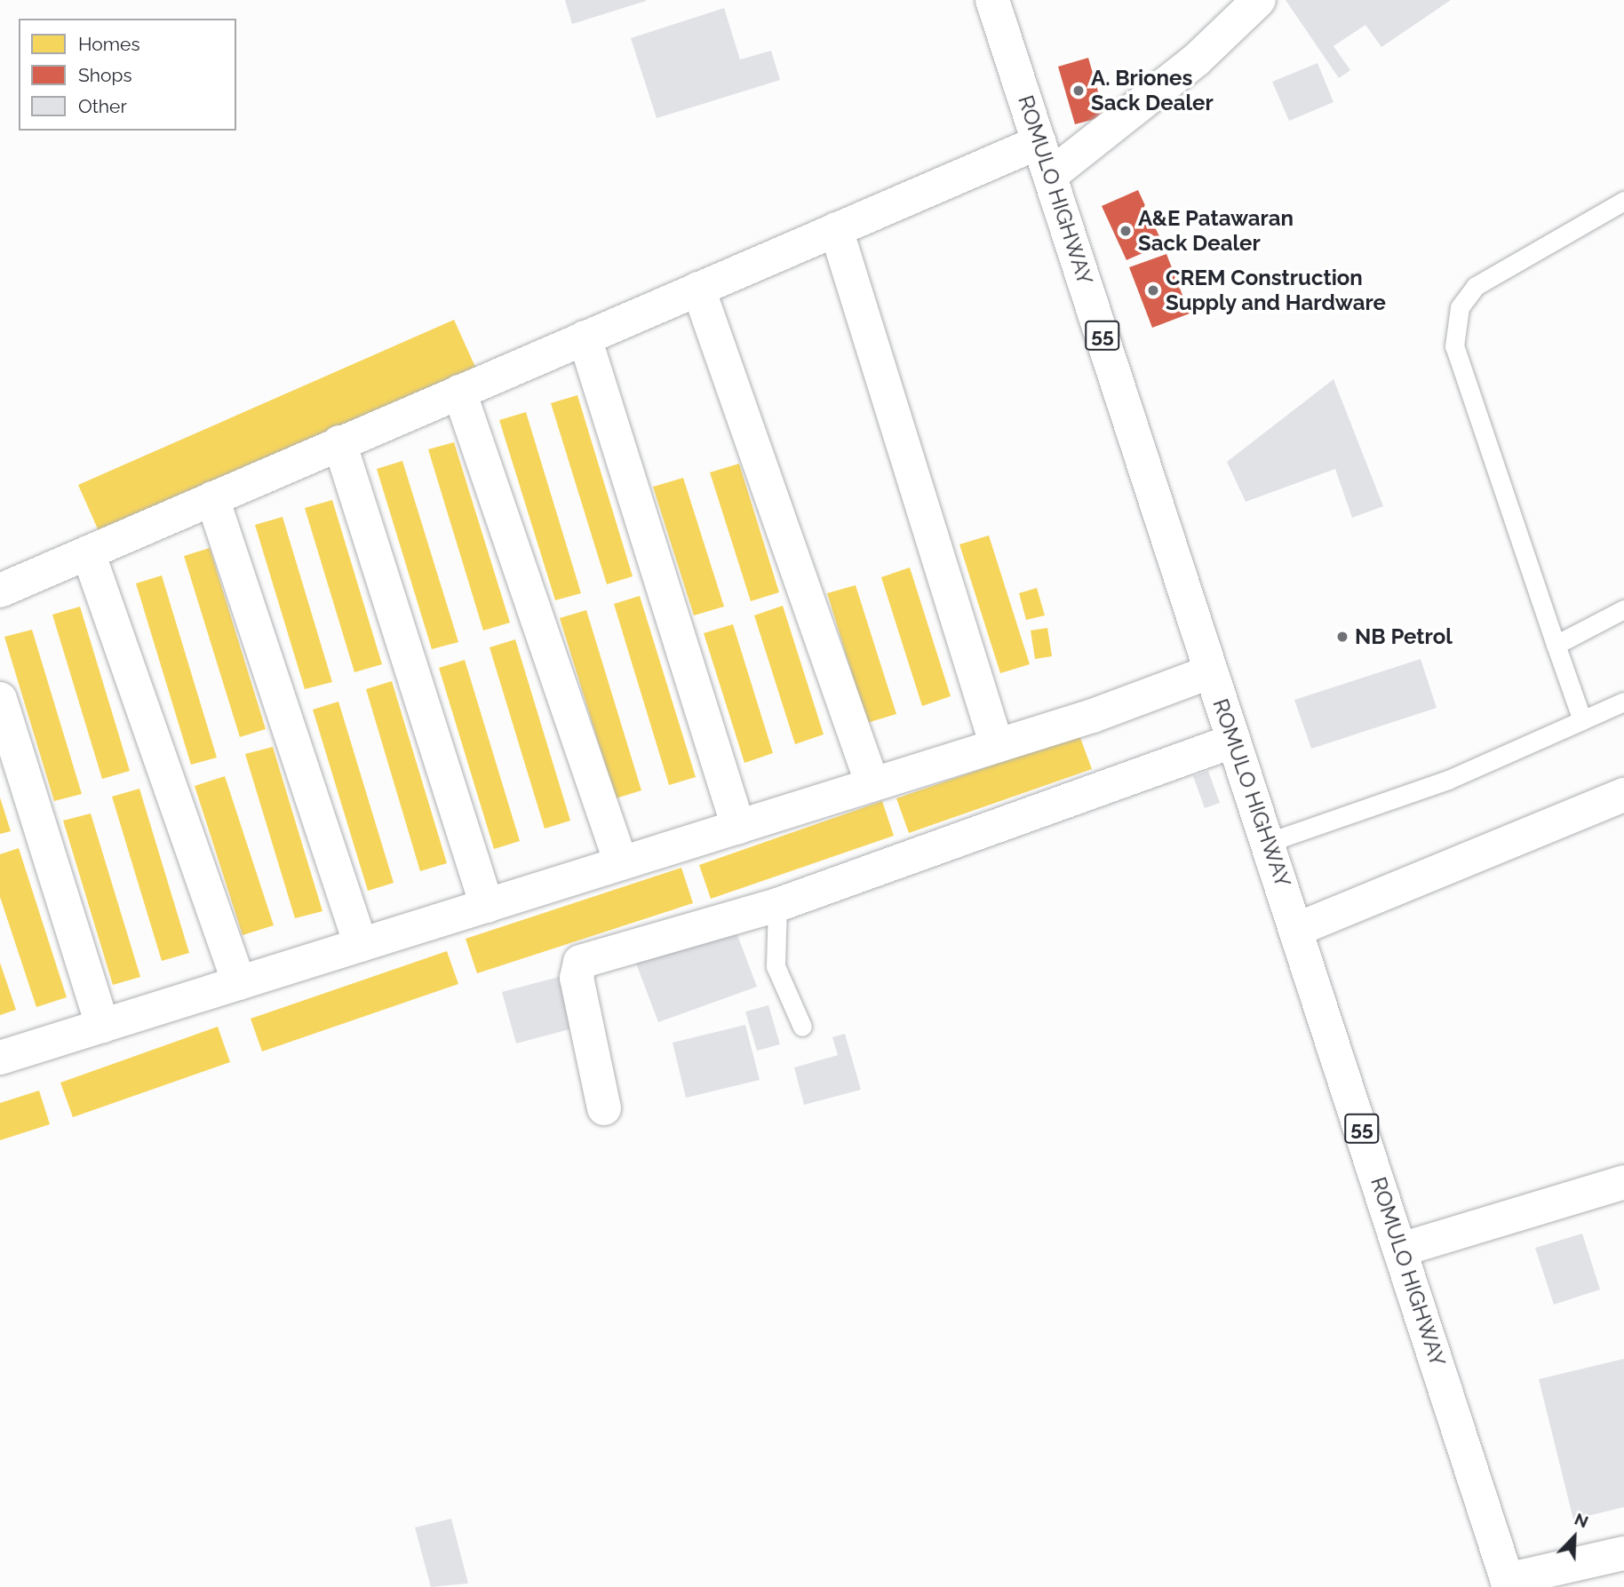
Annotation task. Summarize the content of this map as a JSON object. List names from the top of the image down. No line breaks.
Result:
{"streets":{"main road":["ROMULO HIGHWAY","55"]},"places":["A. Briones Sack Dealer","A&E Patawaran Sack Dealer","CREM Construction Supply and Hardware","NB Petrol"],"legend":["Homes","Shops","Other"],"north":"top right"}
